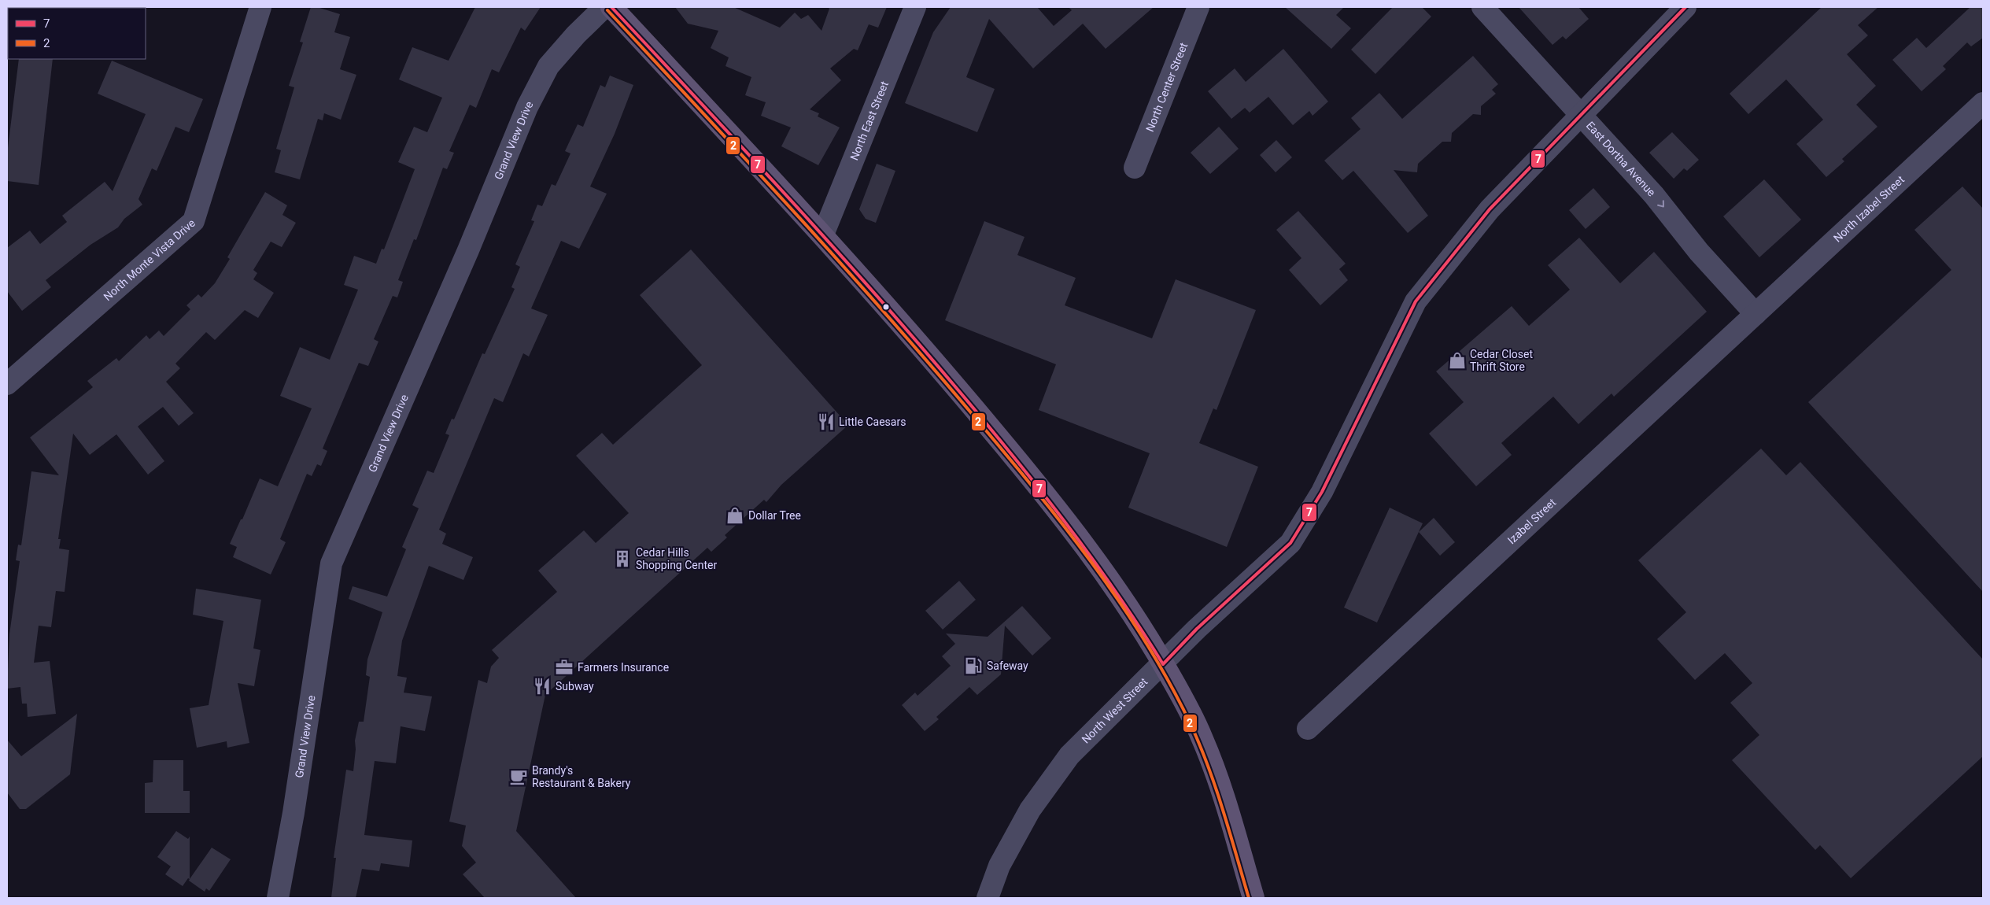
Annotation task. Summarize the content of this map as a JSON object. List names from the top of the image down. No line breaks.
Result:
{"streets":{"street":["North Center Street","North East Street","Grand View Drive","East Dortha Avenue","North Izabel Street","North Monte Vista Drive","Izabel Street","North West Street"]},"crossings":[["East Dortha Avenue","North Izabel Street"],["East Dortha Avenue","Izabel Street"],["East Dortha Avenue","North West Street"],["North Izabel Street","Izabel Street"]],"one_way":["East Dortha Avenue"],"places":{"shop":["Cedar Closet Thrift Store","Dollar Tree"],"restaurant":["Little Caesars","Subway"],"building":["Cedar Hills Shopping Center"],"fuel station":["Safeway"],"office":["Farmers Insurance"],"cafe":["Brandy's Restaurant & Bakery"]},"lines":["transit line 7","transit line 2"],"legend":["7","2"]}
